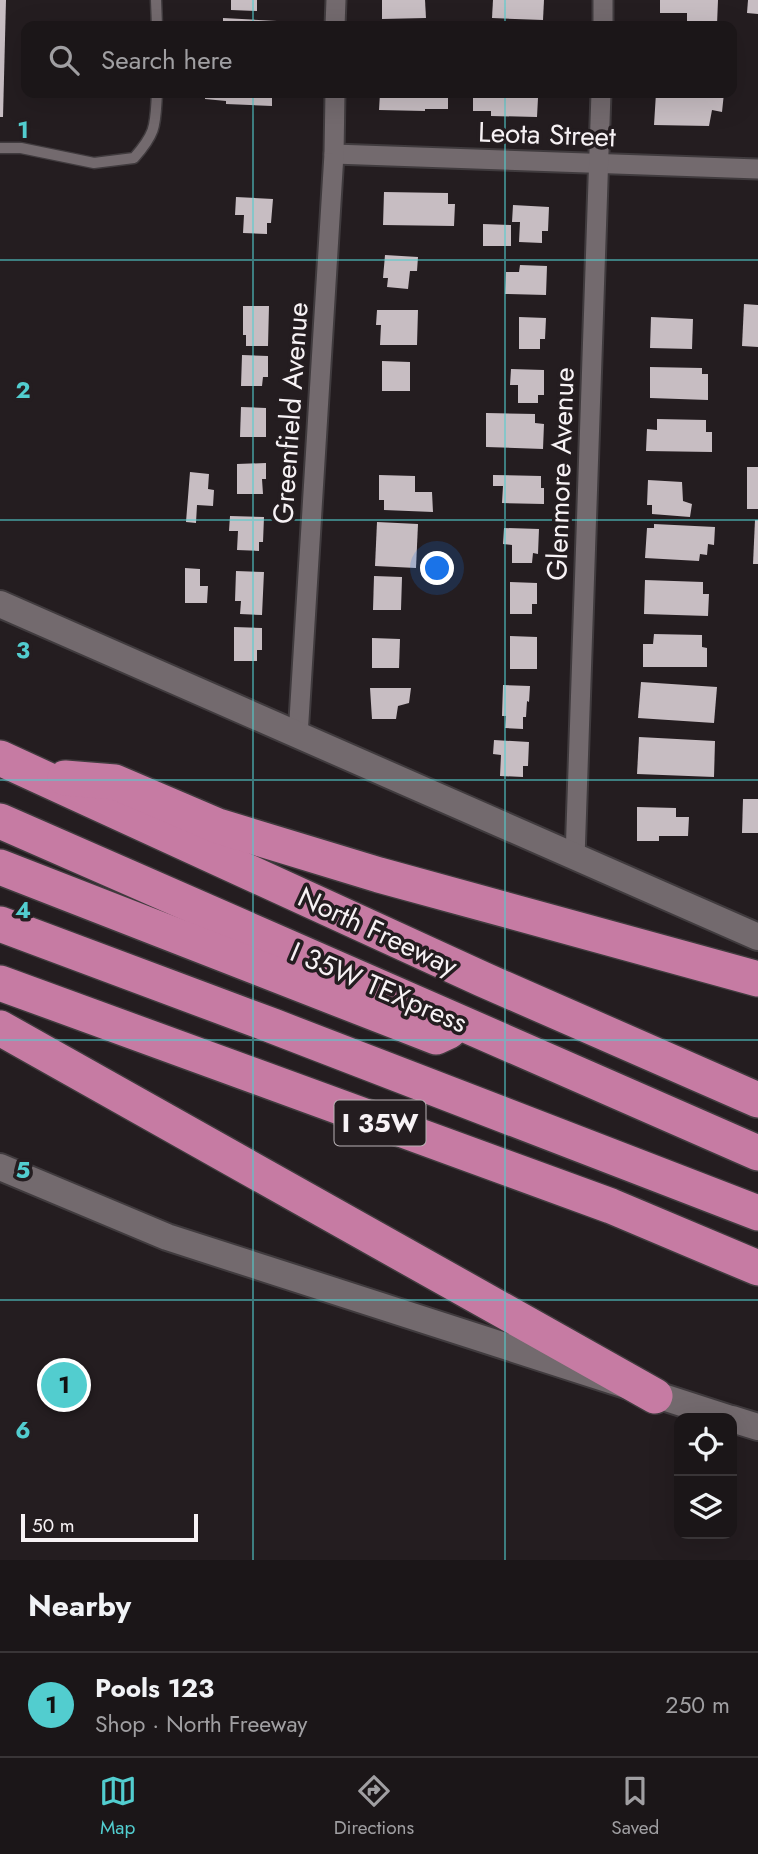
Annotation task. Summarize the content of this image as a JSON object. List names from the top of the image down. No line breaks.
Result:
{"streets":{"highway":["North Freeway","I 35W TEXpress","I 35W"],"street":["Leota Street","Greenfield Avenue","Glenmore Avenue"]},"crossings":[["Leota Street","Greenfield Avenue"],["Leota Street","Glenmore Avenue"]],"scale_bar":"50 m","page":{"search":"Search here","pins":"1","scale":"50 m","heading":"Nearby","list":[{"mark":"1","name":"Pools 123","note":"Shop · North Freeway","value":"250 m"}],"nav":["Map","Directions","Saved"]},"grid":{"rows":["1","2","3","4","5","6"]}}
